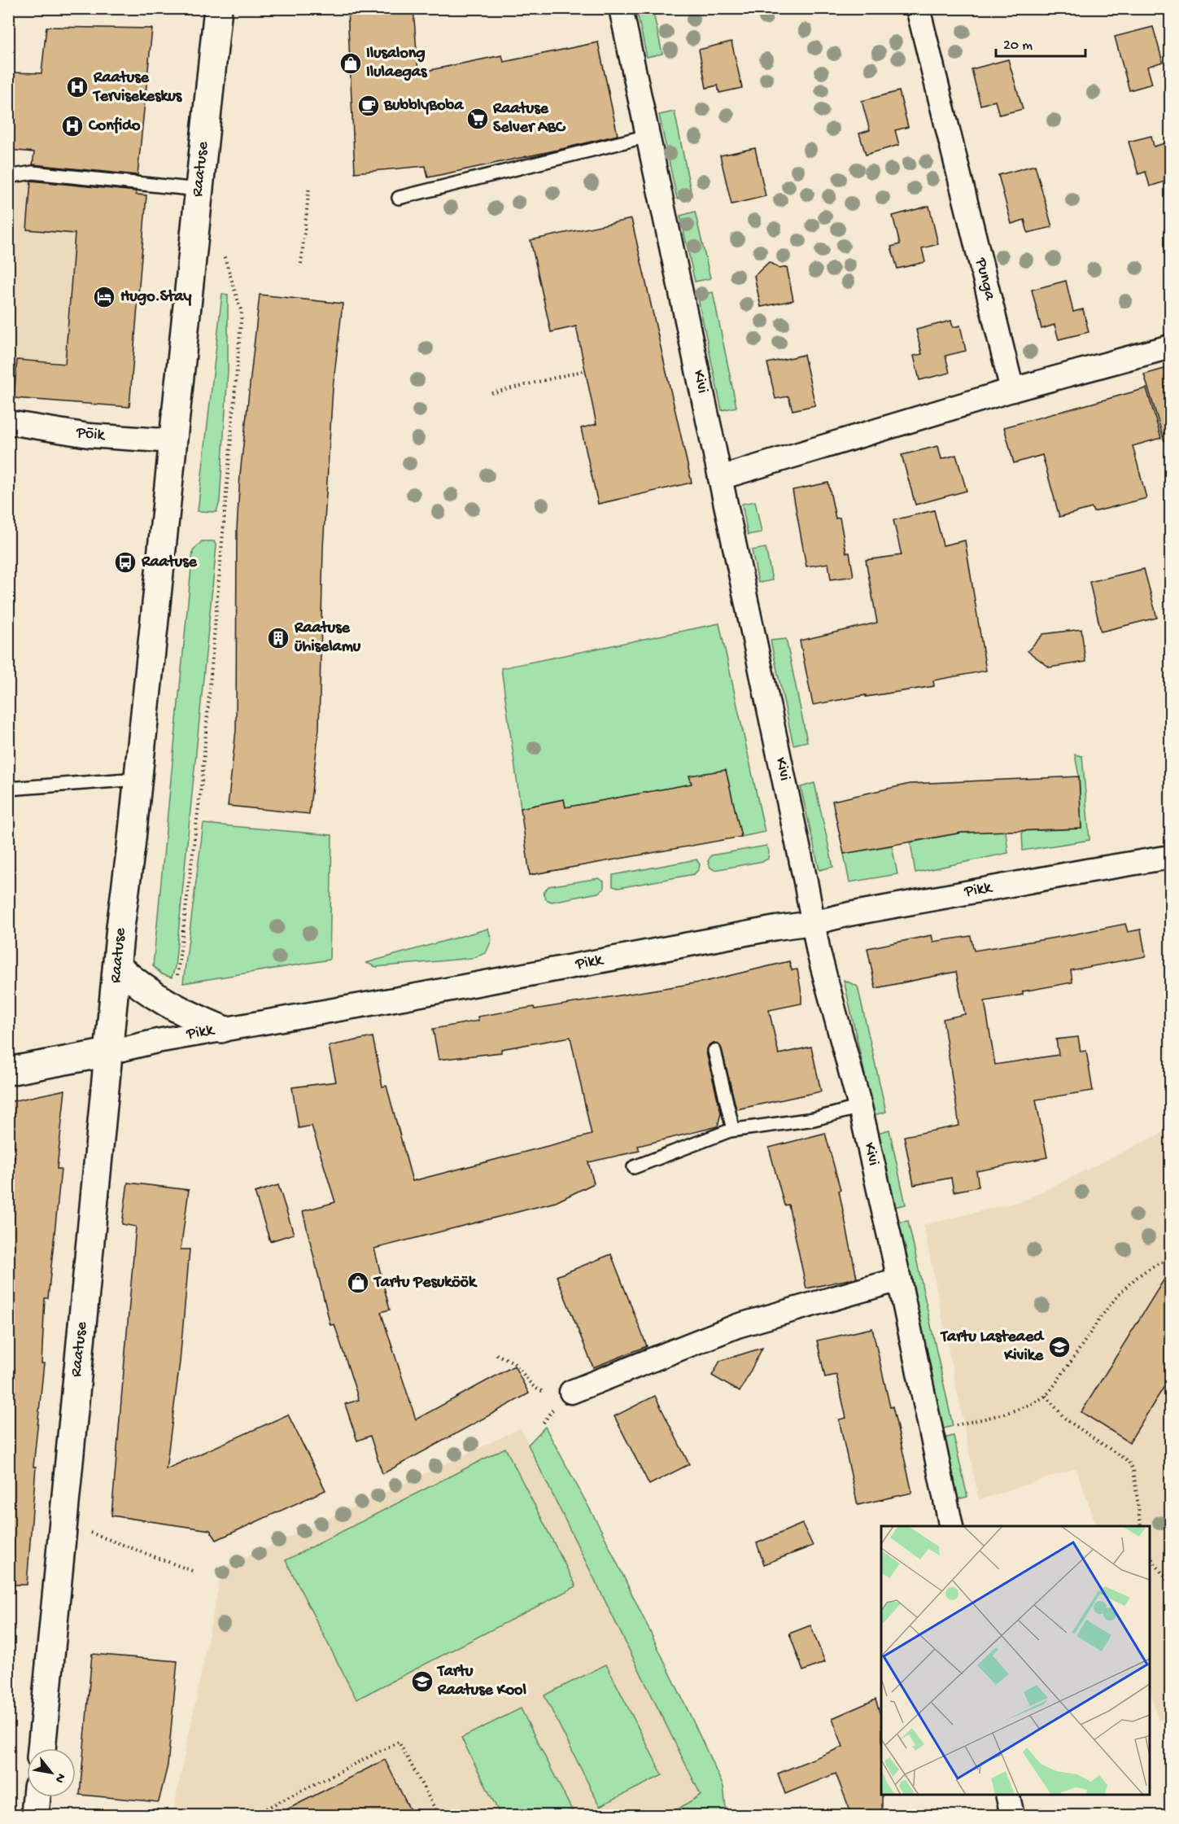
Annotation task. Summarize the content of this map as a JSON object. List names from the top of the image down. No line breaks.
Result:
{"streets":{"main road":["Raatuse","Pikk"],"street":["Punga","Kivi","Põik"]},"crossings":[["Raatuse","Põik"],["Raatuse","Pikk"],["Kivi","Pikk"]],"places":{"shop":["Ilusalong Ilulaegas","Tartu Pesuköök"],"hospital":["Raatuse Tervisekeskus","Confido"],"cafe":["BubblyBoba"],"supermarket":["Raatuse Selver ABC"],"hotel":["Hugo.Stay"],"bus stop":["Raatuse"],"building":["Raatuse ühiselamu"],"school or university":["Tartu Lasteaed Kivike","Tartu Raatuse Kool"]},"scale_bar":"20 m","north":"bottom right"}
